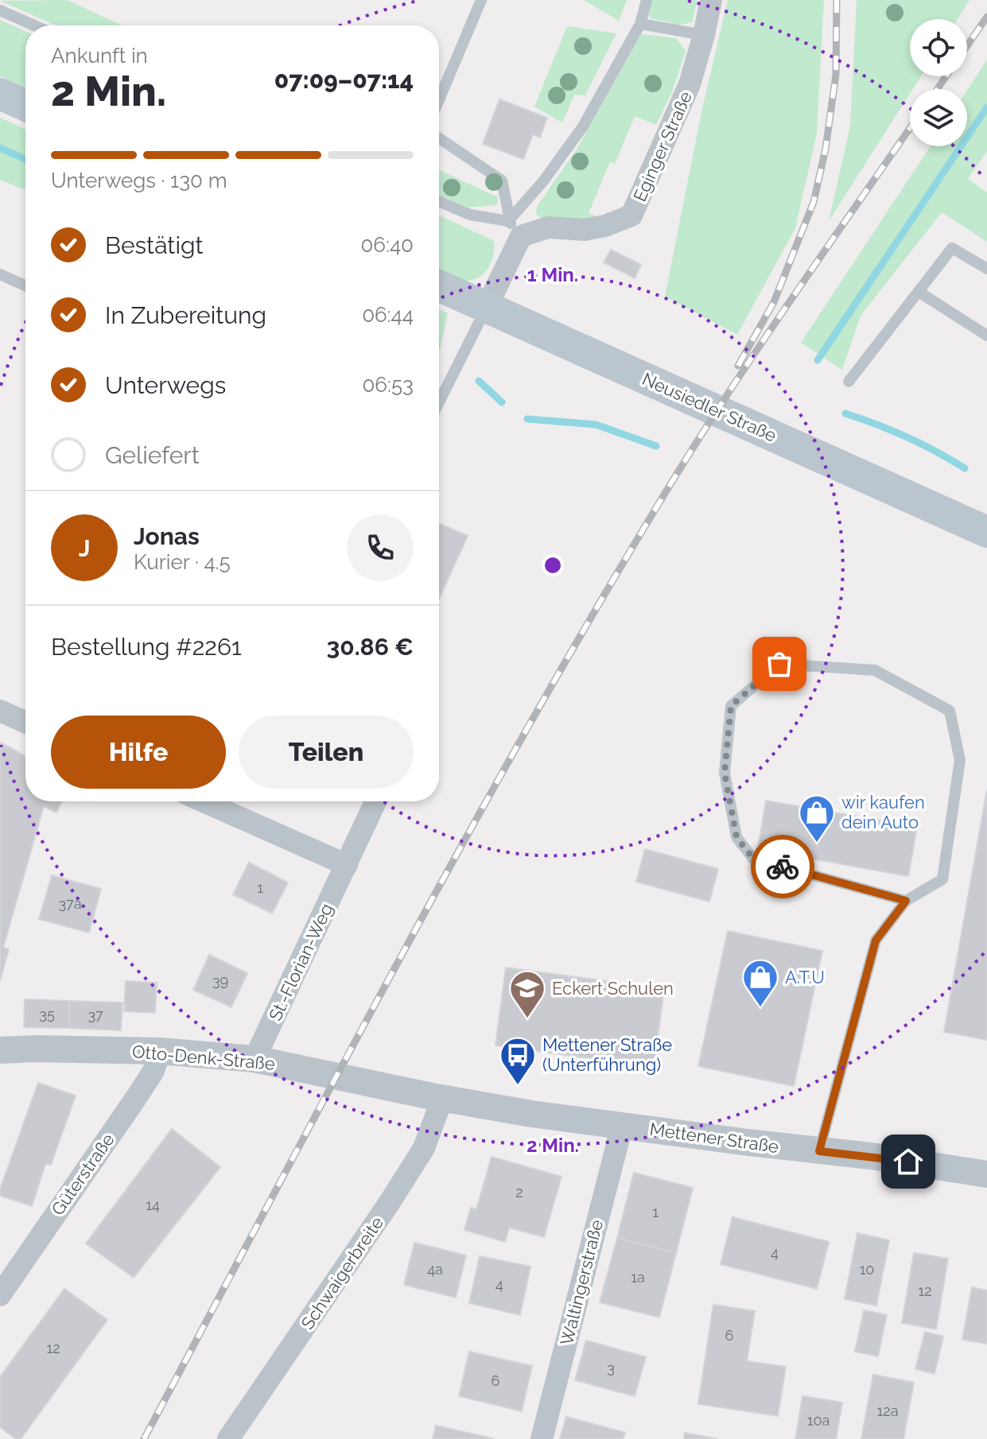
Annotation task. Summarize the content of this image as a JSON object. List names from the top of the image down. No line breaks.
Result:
{"streets":{"main road":["Neusiedler Straße"],"street":["Eginger Straße","St.-Florian-Weg","Otto-Denk-Straße","Mettener Straße","Güterstraße","Schwaigerbreite","Waltingerstraße"]},"crossings":[["St.-Florian-Weg","Otto-Denk-Straße"],["Otto-Denk-Straße","Mettener Straße"],["Otto-Denk-Straße","Güterstraße"],["Otto-Denk-Straße","Schwaigerbreite"],["Mettener Straße","Schwaigerbreite"],["Mettener Straße","Waltingerstraße"]],"places":{"shop":["wir kaufen dein Auto","A.T.U"],"school or university":["Eckert Schulen"],"bus stop":["Mettener Straße (Unterführung)"]},"house_numbers":["1","37a","39","35","37","2","14","1","4","4a","10","1a","4","12","6","12","3","6","12a","10a"],"page":{"heading":["2 Min.","Ankunft in","07:09–07:14"],"panel":["Jonas","Kurier · 4.5","Bestellung #2261","30.86 €"],"bar":"Unterwegs · 130 m","list":[["Bestätigt","06:40"],["In Zubereitung","06:44"],["Unterwegs","06:53"],"Geliefert"],"round":"J","buttons":["Hilfe","Teilen"]},"rings":["1 Min.","2 Min."]}
